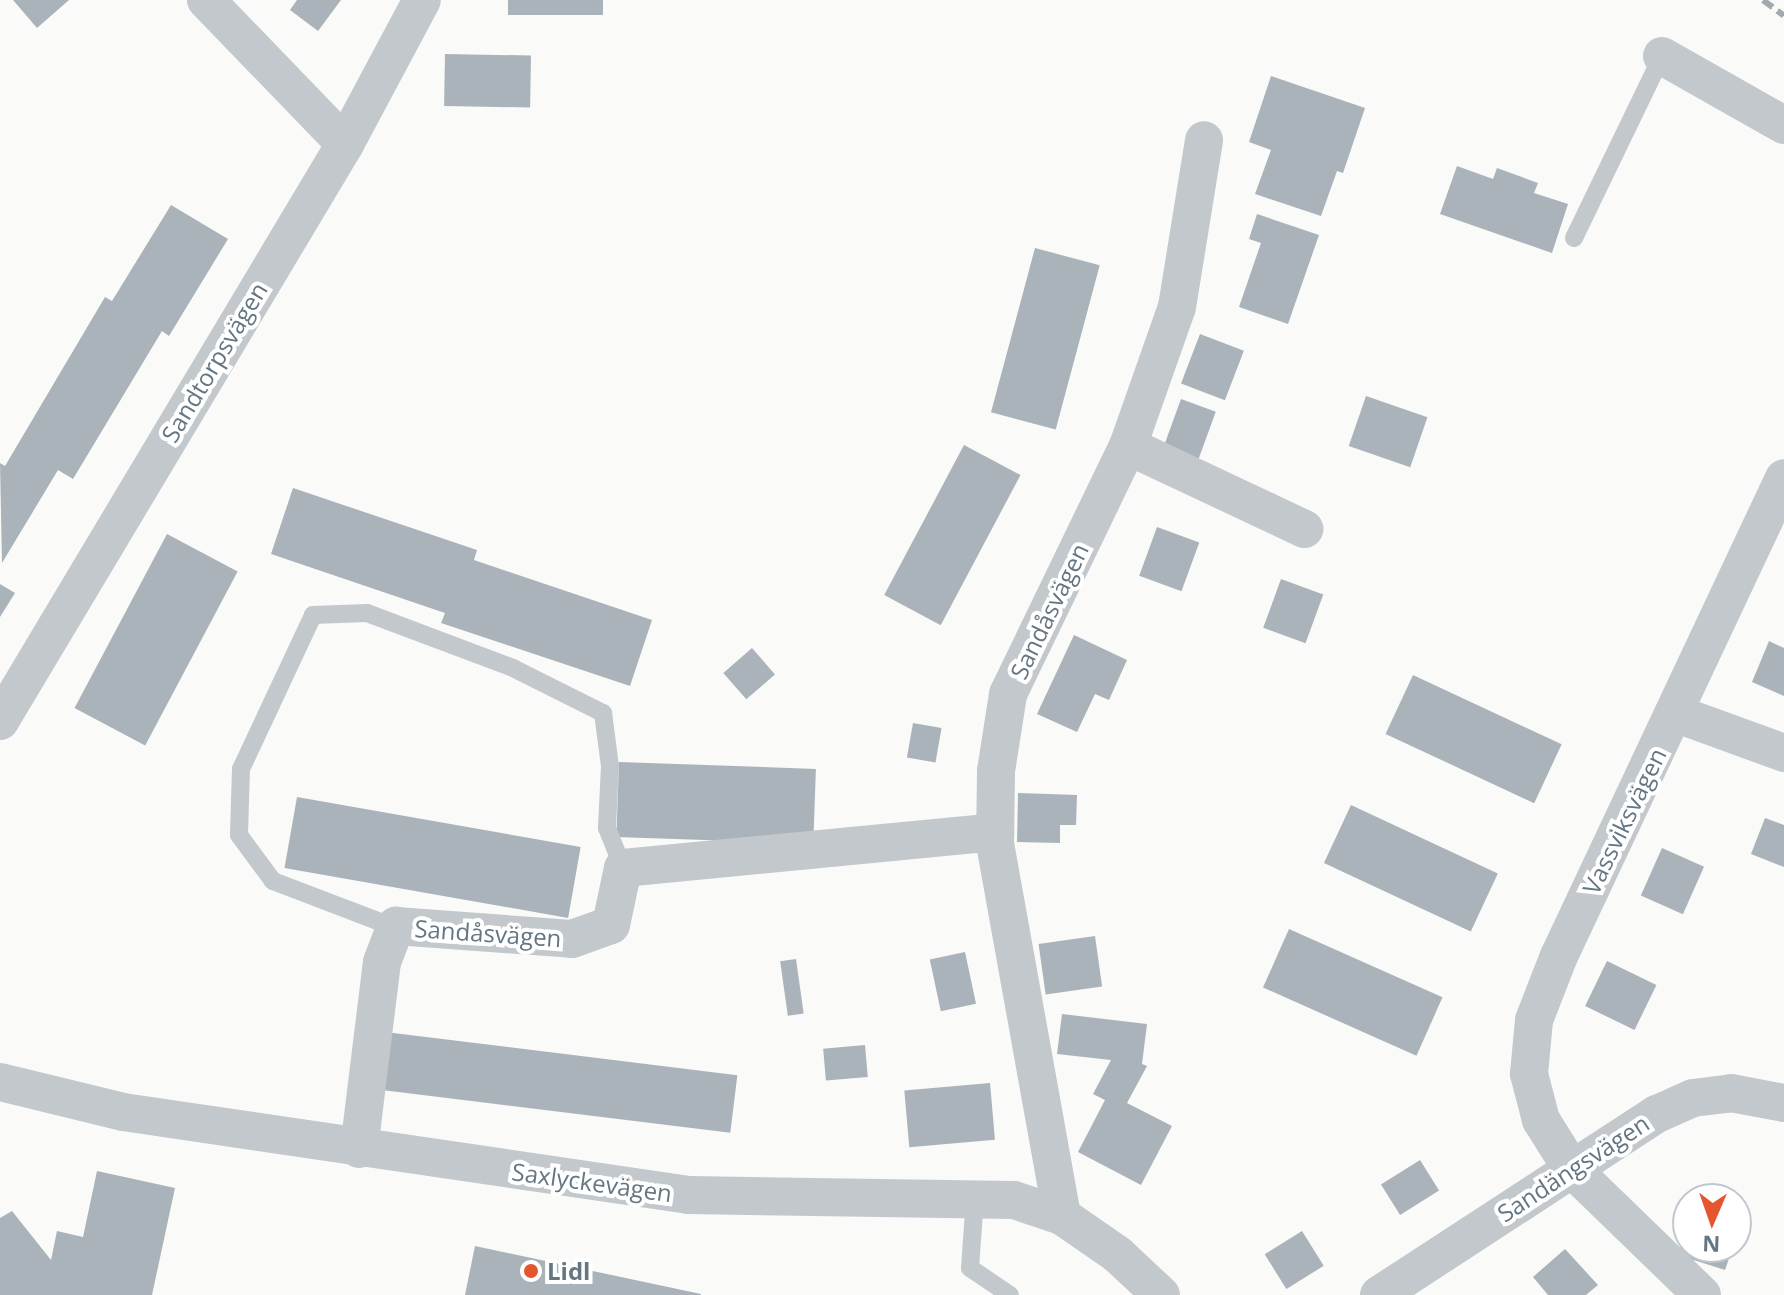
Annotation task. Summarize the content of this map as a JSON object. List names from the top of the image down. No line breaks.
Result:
{"streets":{"street":["Sandtorpsvägen","Sandåsvägen","Vassviksvägen","Sandängsvägen","Saxlyckevägen"]},"crossings":[["Sandåsvägen","Saxlyckevägen"],["Vassviksvägen","Sandängsvägen"]],"places":["Lidl"],"north":"bottom"}
